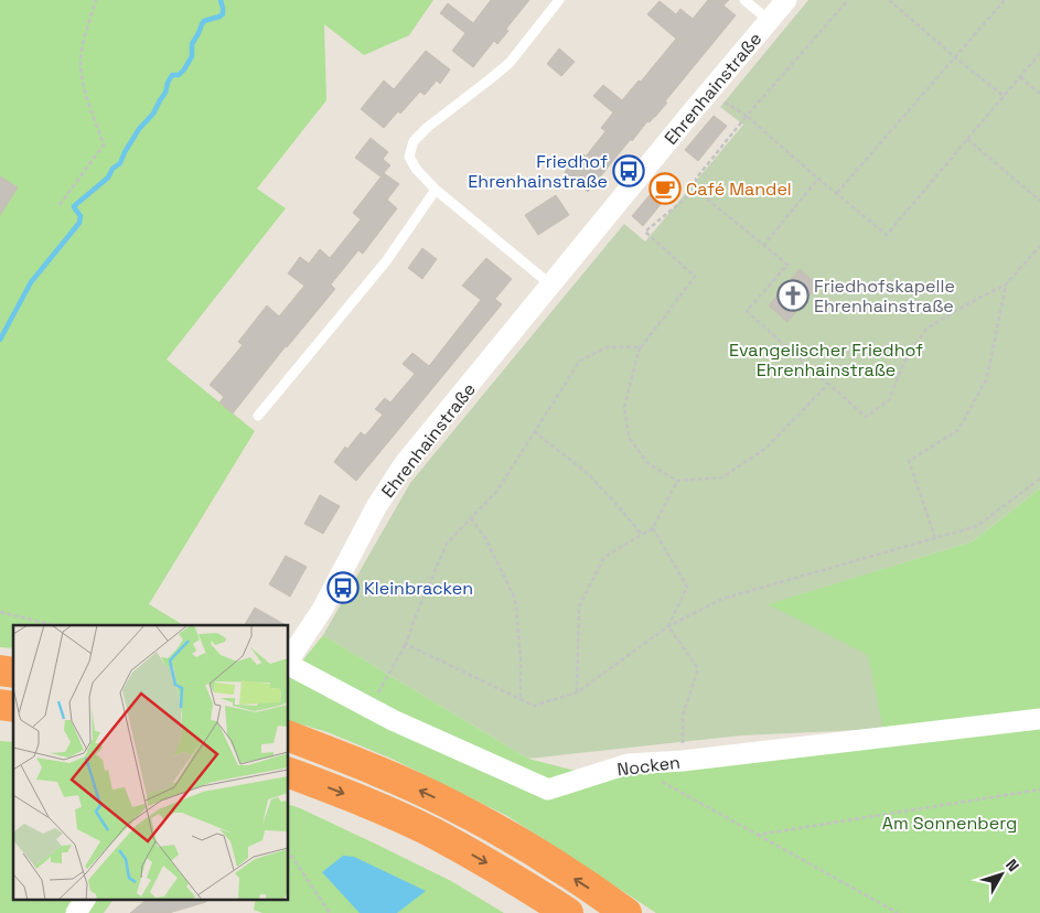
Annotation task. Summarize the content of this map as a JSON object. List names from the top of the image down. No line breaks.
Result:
{"streets":{"street":["Ehrenhainstraße","Nocken"]},"parks":["Evangelischer Friedhof Ehrenhainstraße","Am Sonnenberg"],"places":{"bus stop":["Friedhof Ehrenhainstraße","Kleinbracken"],"cafe":["Café Mandel"],"church":["Friedhofskapelle Ehrenhainstraße"]},"north":"top right"}
